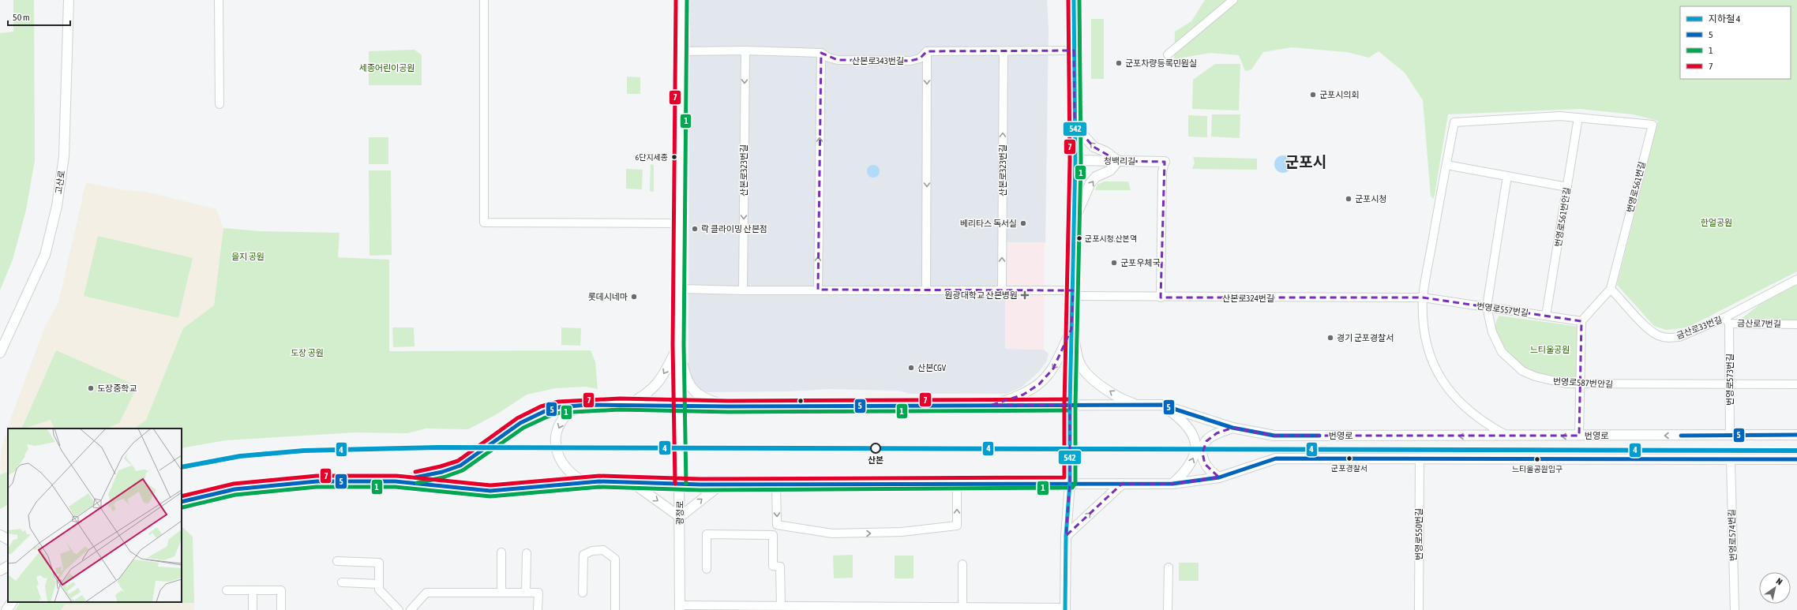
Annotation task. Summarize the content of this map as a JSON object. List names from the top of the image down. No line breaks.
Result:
{"streets":{"street":["산본로343번길","청백리길","산본로323번길","고산로","번영로561번길","번영로561번안길","산본로324번길","번영로557번길","금산로7번길","금산로33번길","번영로573번길","번영로587번안길","번영로","광정로","번영로550번길","번영로574번길"]},"crossings":[["산본로343번길","산본로323번길"],["산본로343번길","광정로"],["번영로561번길","번영로561번안길"],["번영로561번길","번영로557번길"],["번영로561번길","금산로33번길"],["번영로561번안길","번영로557번길"],["산본로324번길","번영로557번길"],["번영로557번길","번영로587번안길"],["금산로7번길","금산로33번길"],["금산로7번길","번영로573번길"],["금산로33번길","번영로573번길"],["번영로573번길","번영로587번안길"],["번영로573번길","번영로"],["번영로","광정로"],["번영로","번영로550번길"],["번영로","번영로574번길"]],"districts":["군포시"],"parks":["세종어린이공원","한얼공원","을지 공원","느티울공원","도장 공원"],"places":{"other":["군포차량등록민원실","군포시의회","6단지세종","군포시청","베리타스 독서실","락 클라이밍 산본점","군포시청.산본역","군포우체국","롯데시네마","경기 군포경찰서","산본CGV","도장중학교","산본","군포경찰서","느티울공원입구"],"health":["원광대학교 산본병원"]},"lines":["transit line 1","transit line 7","transit line 542","transit line 5","metro line 4"],"legend":["지하철 4","5","1","7"],"scale_bar":"50 m","north":"top right"}
